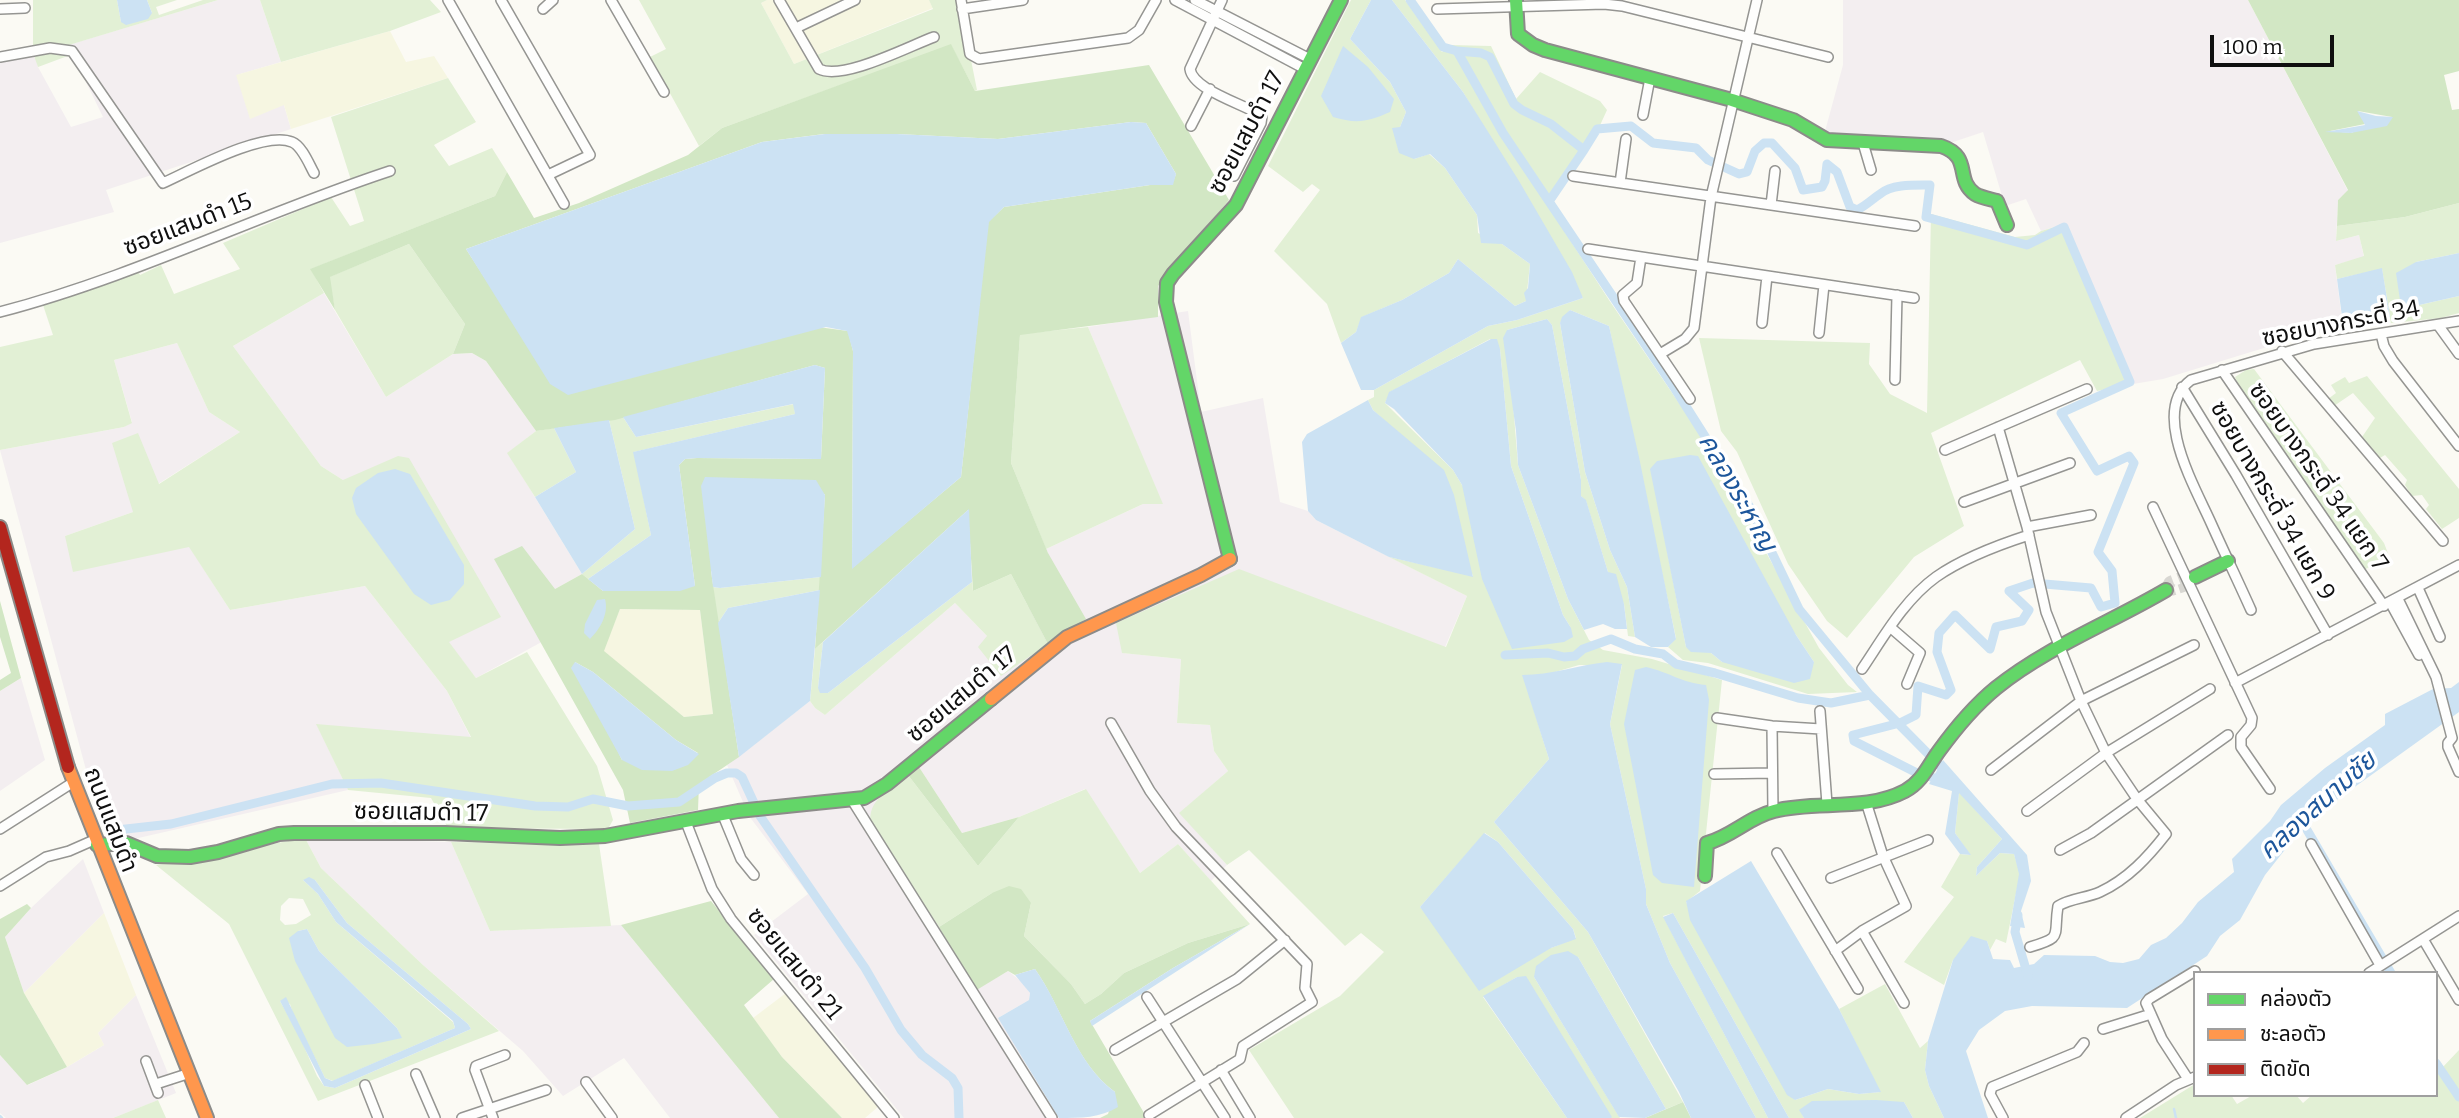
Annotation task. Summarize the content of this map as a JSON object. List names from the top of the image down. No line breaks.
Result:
{"streets":{"street":["ซอยแสมดำ 17","ซอยแสมดำ 15","ซอยบางกระดี่ 34","ซอยบางกระดี่ 34 แยก 7","ซอยบางกระดี่ 34 แยก 9","ถนนแสมดำ","ซอยแสมดำ 21"]},"crossings":[["ซอยแสมดำ 17","ถนนแสมดำ"],["ซอยแสมดำ 17","ซอยแสมดำ 21"],["ซอยบางกระดี่ 34","ซอยบางกระดี่ 34 แยก 7"],["ซอยบางกระดี่ 34","ซอยบางกระดี่ 34 แยก 9"]],"water":["คลองระหาญ","คลองสนามชัย"],"legend":["คล่องตัว","ชะลอตัว","ติดขัด"],"scale_bar":"100 m"}
